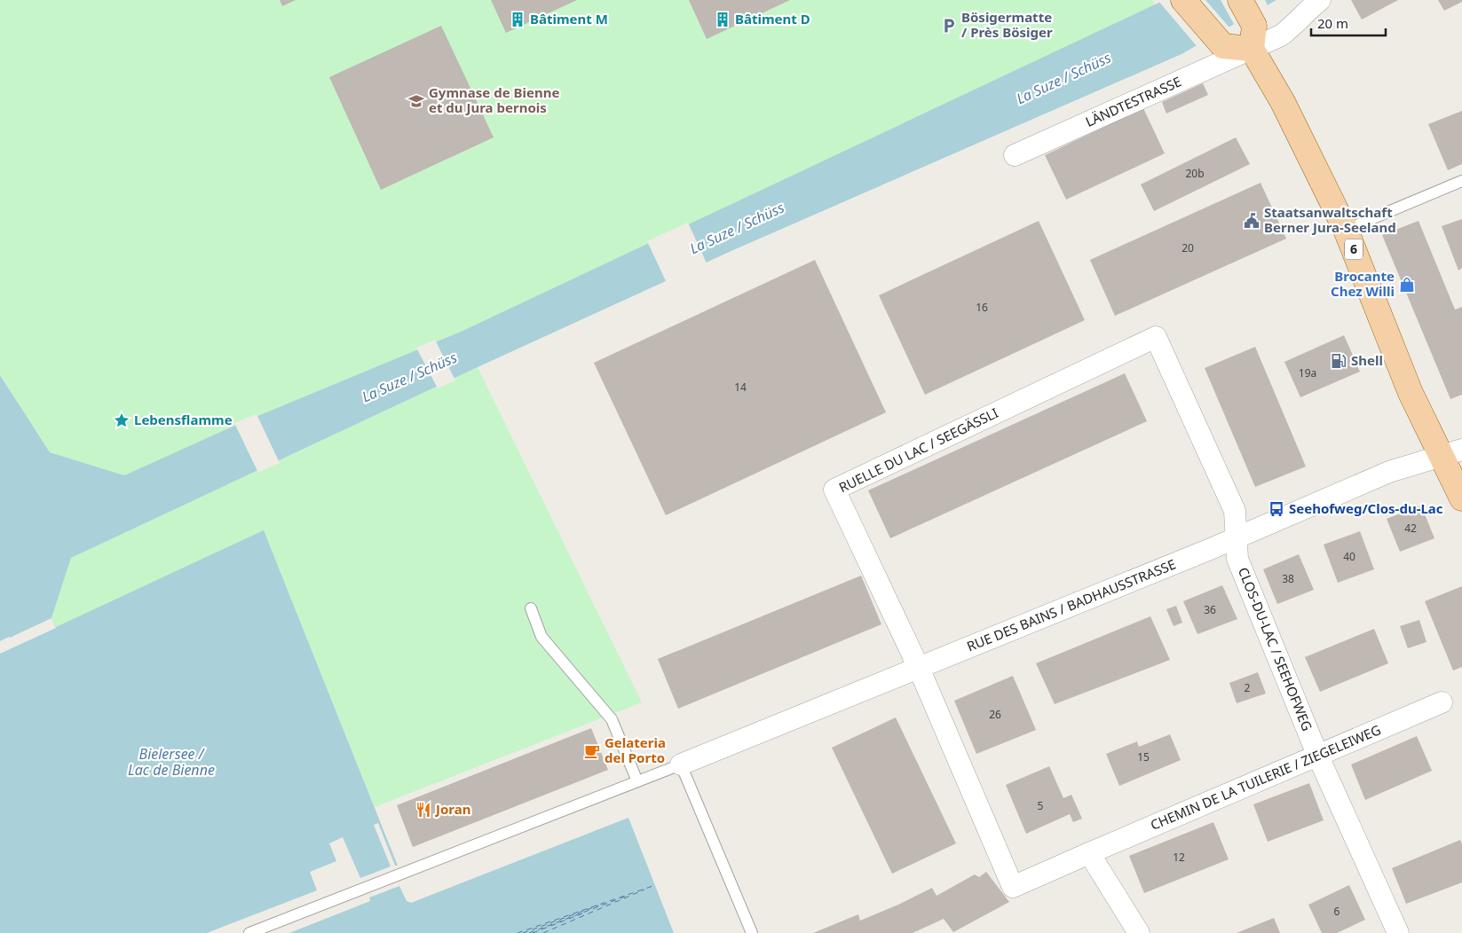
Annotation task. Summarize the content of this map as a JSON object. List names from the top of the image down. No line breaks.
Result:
{"streets":{"main road":["6"],"street":["LÄNDTESTRASSE","RUELLE DU LAC / SEEGÄSSLI","RUE DES BAINS / BADHAUSSTRASSE","CLOS-DU-LAC / SEEHOFWEG","CHEMIN DE LA TUILERIE / ZIEGELEIWEG"]},"crossings":[["LÄNDTESTRASSE","6"],["6","RUE DES BAINS / BADHAUSSTRASSE"],["RUELLE DU LAC / SEEGÄSSLI","RUE DES BAINS / BADHAUSSTRASSE"],["RUELLE DU LAC / SEEGÄSSLI","CLOS-DU-LAC / SEEHOFWEG"],["RUELLE DU LAC / SEEGÄSSLI","CHEMIN DE LA TUILERIE / ZIEGELEIWEG"],["RUE DES BAINS / BADHAUSSTRASSE","CLOS-DU-LAC / SEEHOFWEG"],["RUE DES BAINS / BADHAUSSTRASSE","CHEMIN DE LA TUILERIE / ZIEGELEIWEG"],["CLOS-DU-LAC / SEEHOFWEG","CHEMIN DE LA TUILERIE / ZIEGELEIWEG"]],"water":["La Suze / Schüss","Bielersee / Lac de Bienne"],"places":{"building":["Bâtiment M","Bâtiment D"],"parking":["Bösigermatte / Près Bösiger"],"school or university":["Gymnase de Bienne et du Jura bernois"],"public building":["Staatsanwaltschaft Berner Jura-Seeland"],"shop":["Brocante Chez Willi"],"fuel station":["Shell"],"place":["Lebensflamme"],"bus stop":["Seehofweg/Clos-du-Lac"],"cafe":["Gelateria del Porto"],"restaurant":["Joran"]},"house_numbers":["20b","20","16","19a","14","42","40","38","36","2","26","15","5","12","6"],"scale_bar":"20 m"}
